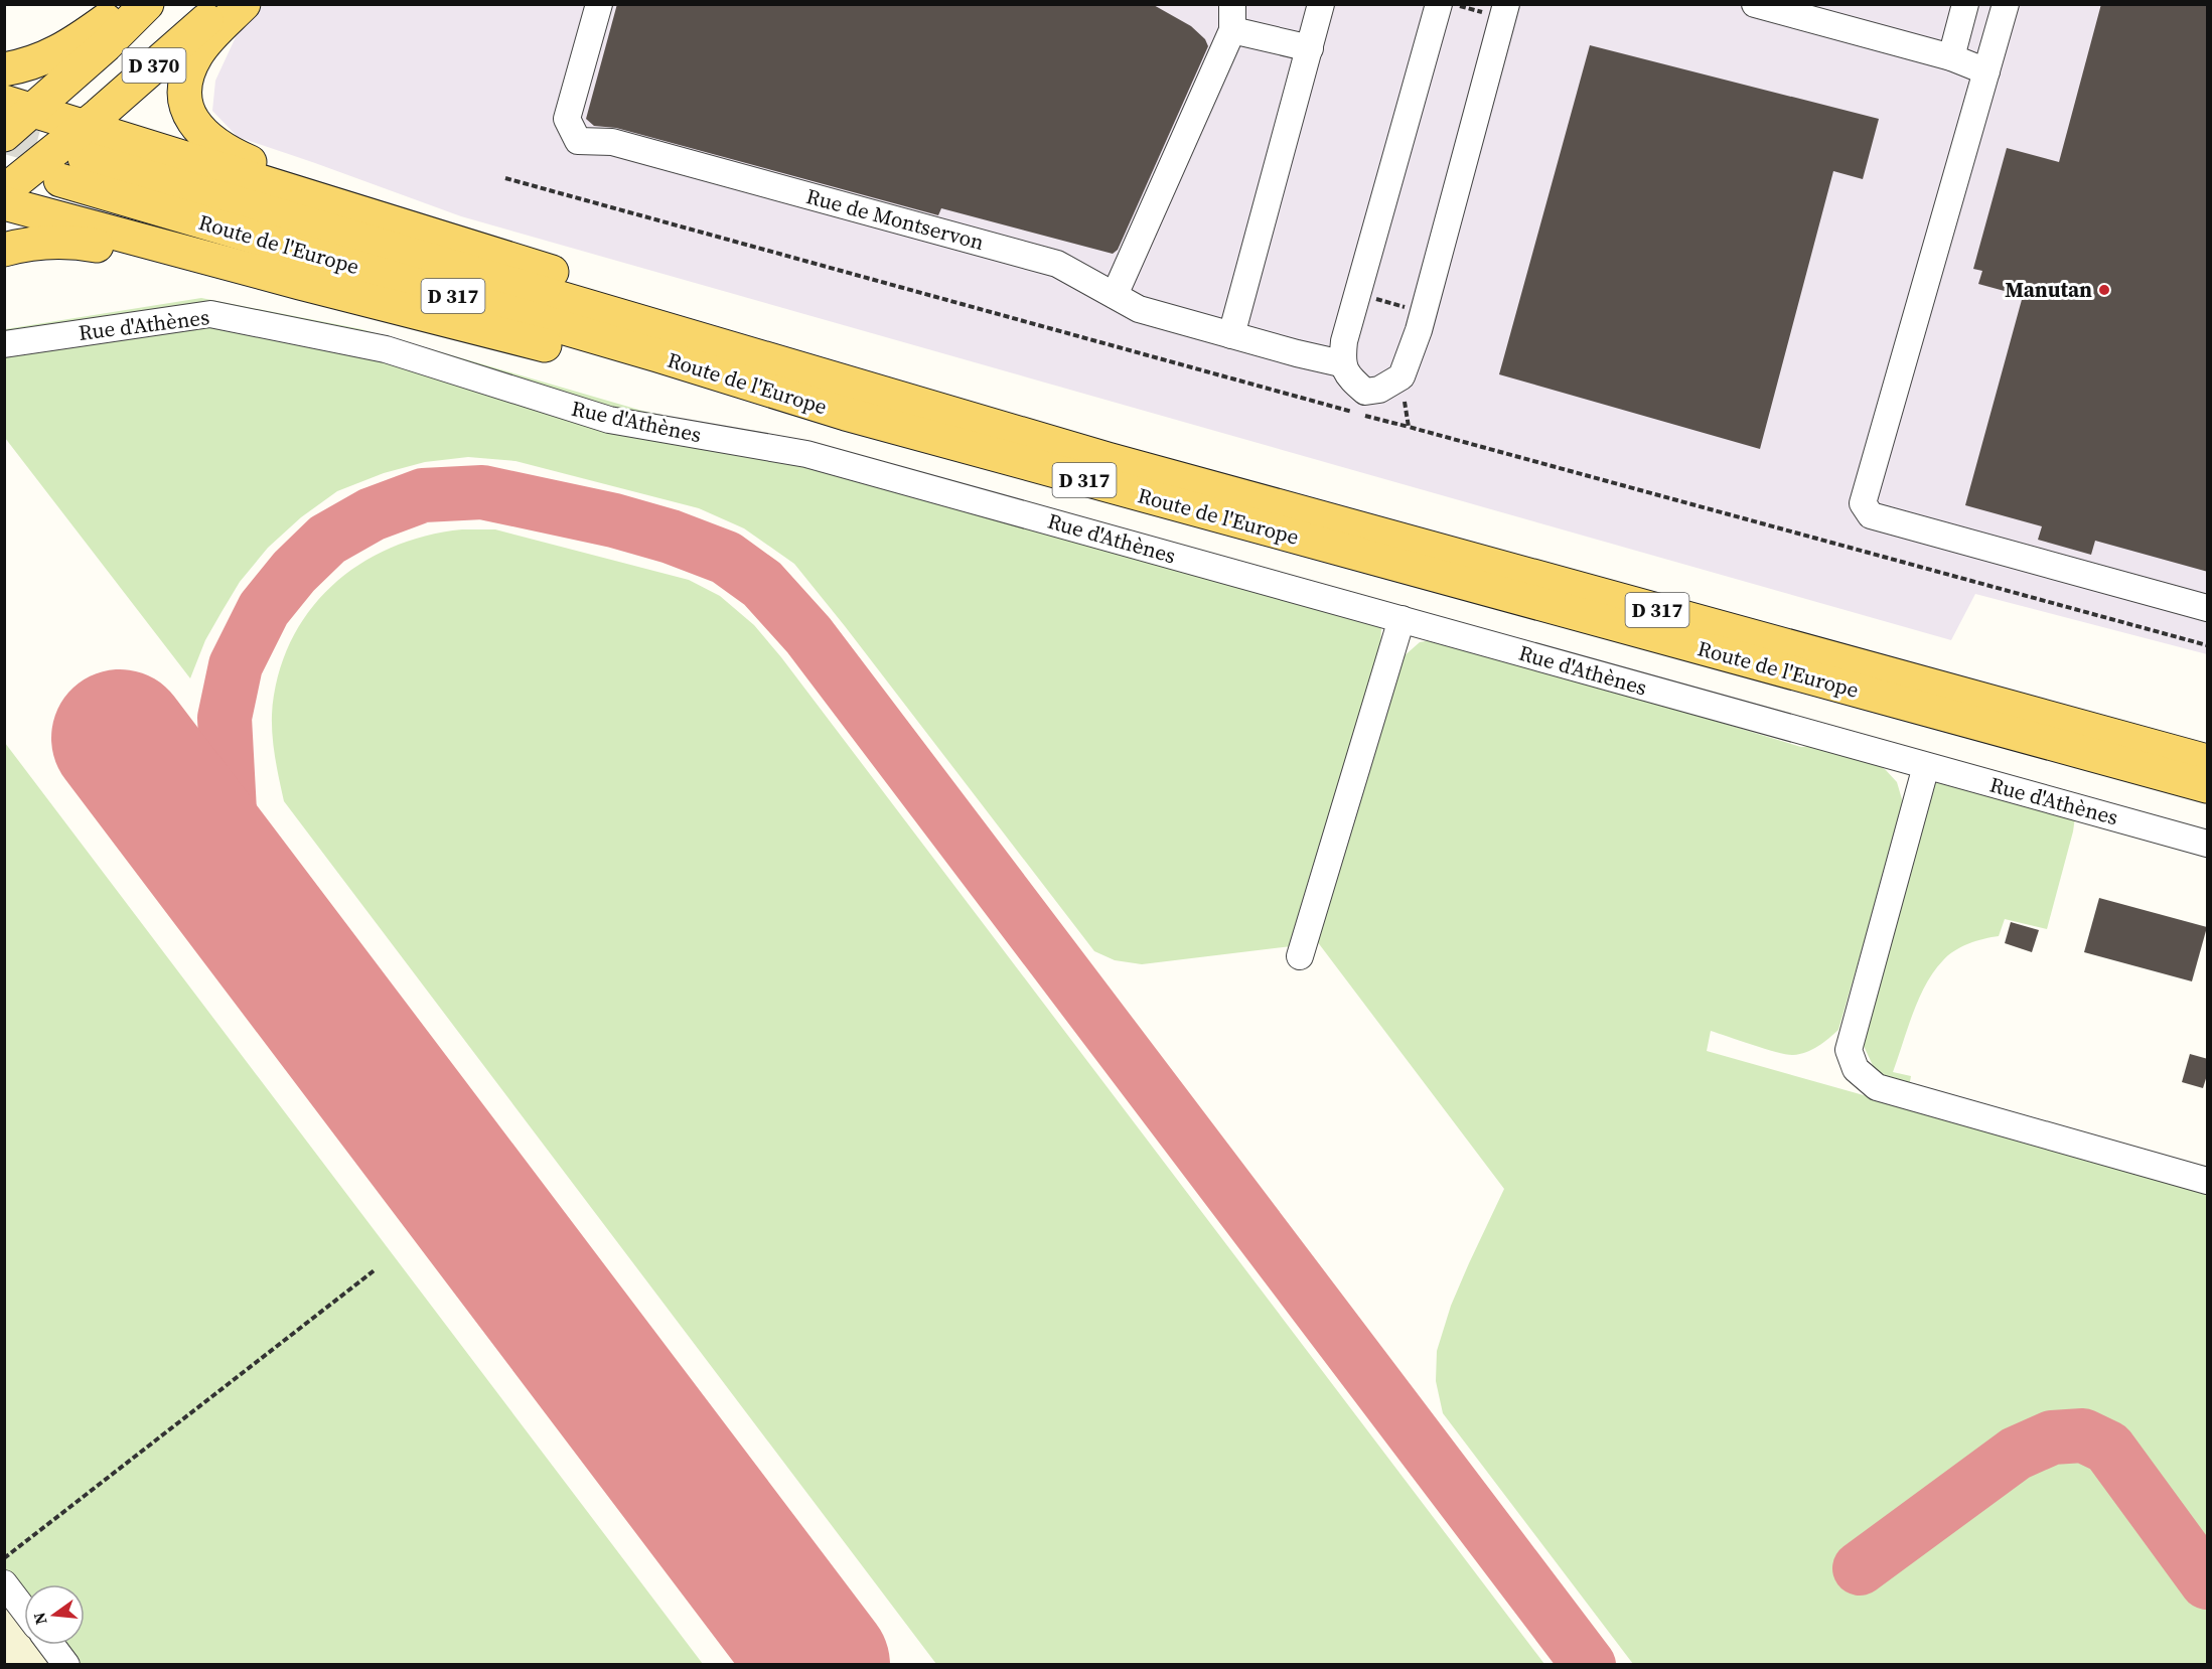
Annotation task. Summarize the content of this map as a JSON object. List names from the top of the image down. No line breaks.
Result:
{"streets":{"main road":["D 370","Route de l'Europe","D 317"],"street":["Rue de Montservon","Rue d'Athènes"]},"crossings":[["D 370","Route de l'Europe"]],"places":["Manutan"],"north":"left"}
